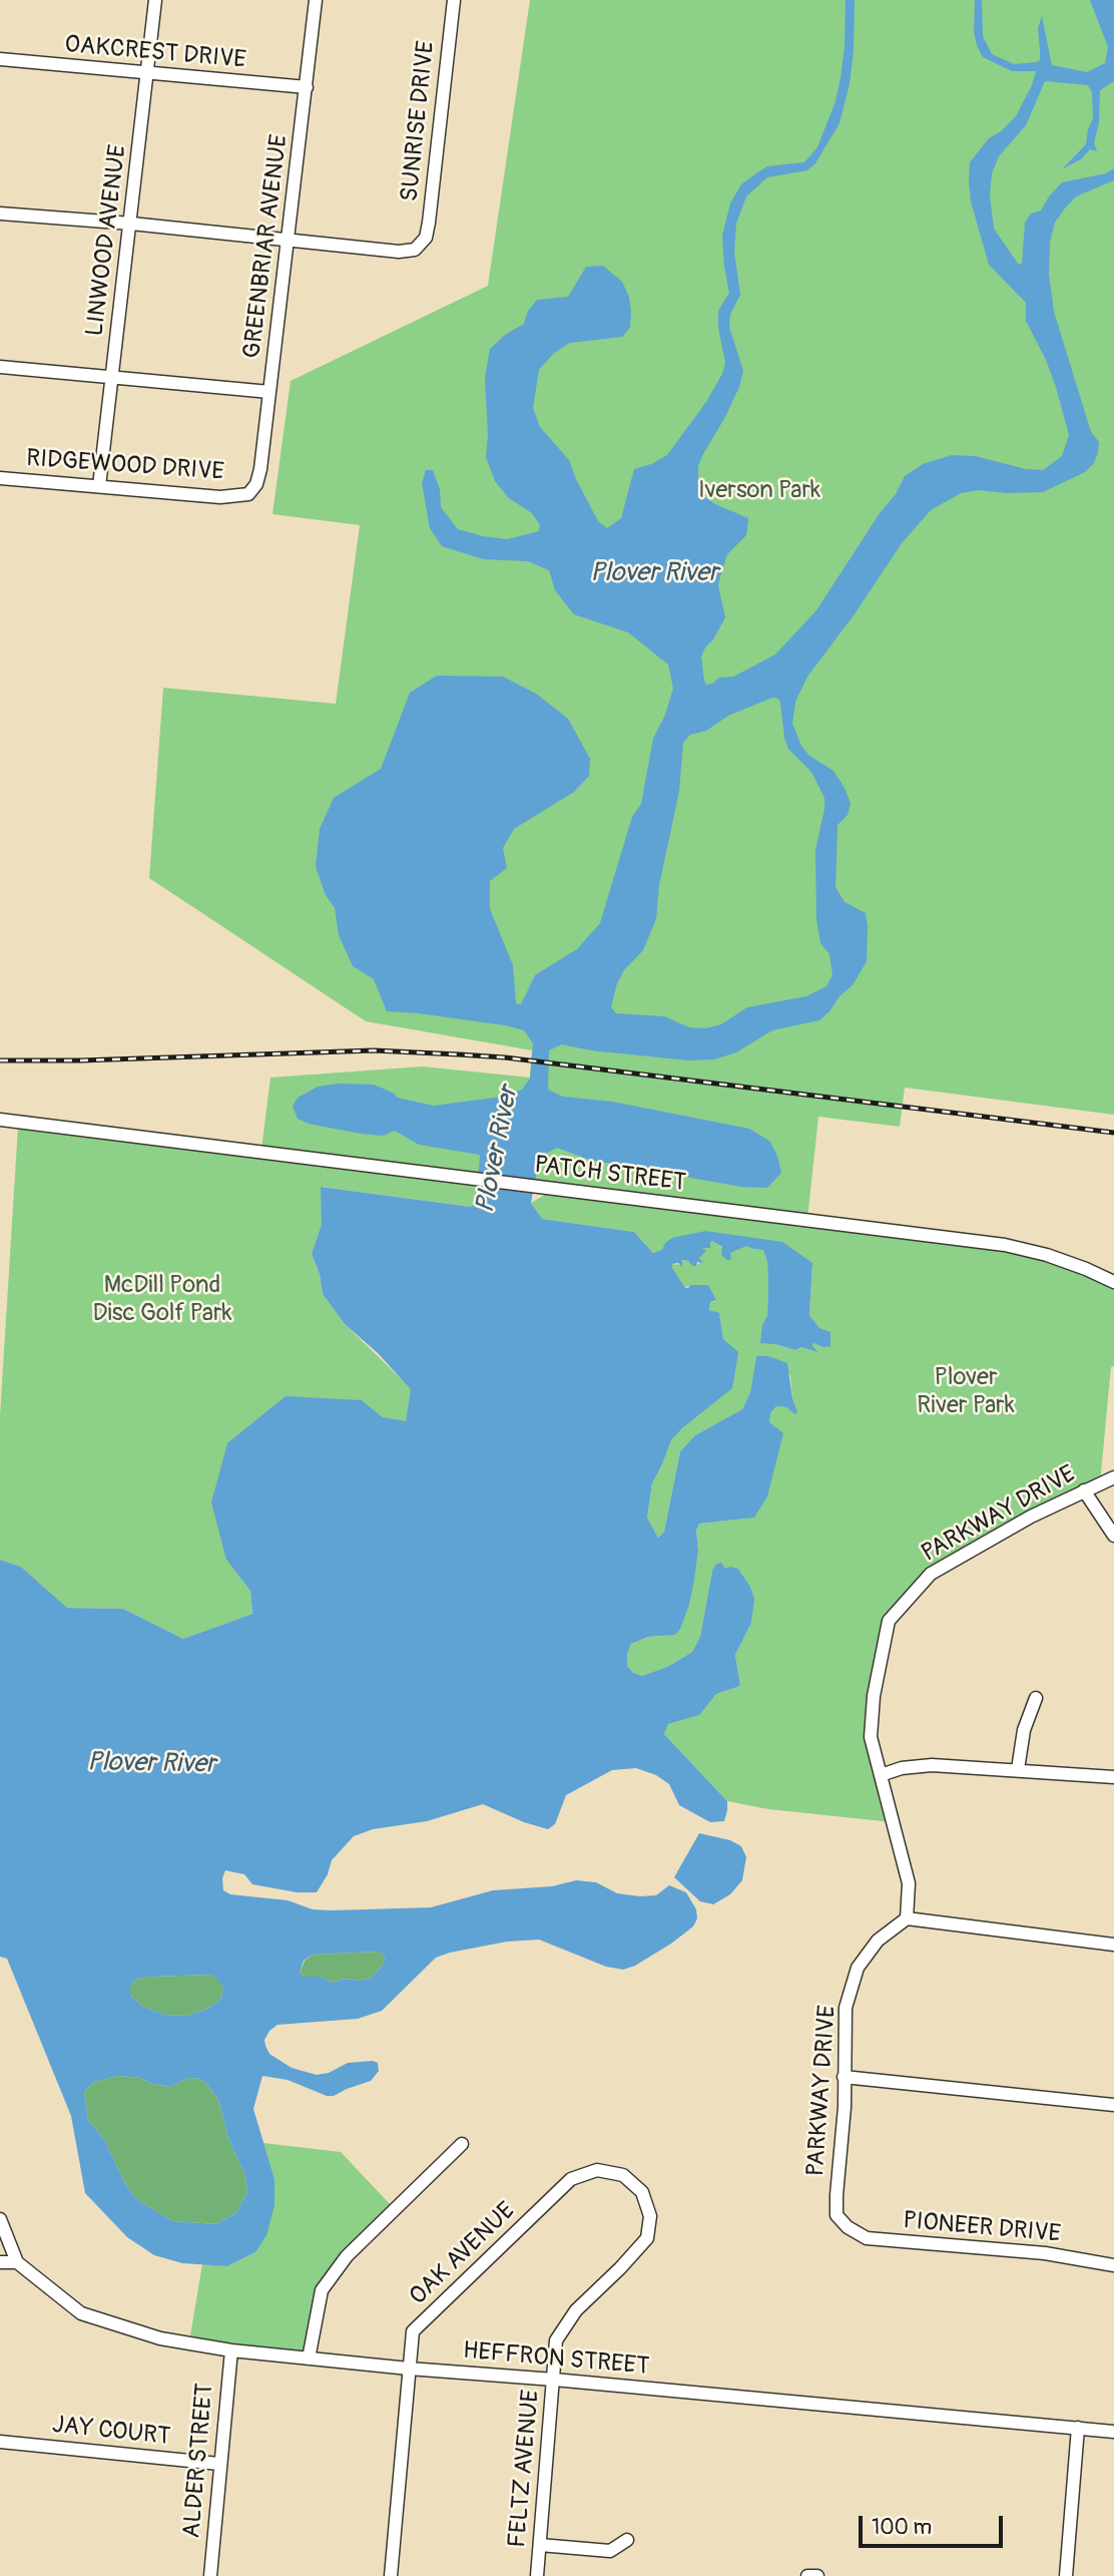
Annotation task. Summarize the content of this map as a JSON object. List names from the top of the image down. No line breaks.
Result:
{"streets":{"street":["OAKCREST DRIVE","SUNRISE DRIVE","LINWOOD AVENUE","GREENBRIAR AVENUE","RIDGEWOOD DRIVE","PATCH STREET","PARKWAY DRIVE","PIONEER DRIVE","OAK AVENUE","HEFFRON STREET","JAY COURT","ALDER STREET","FELTZ AVENUE"]},"crossings":[["OAKCREST DRIVE","LINWOOD AVENUE"],["OAKCREST DRIVE","GREENBRIAR AVENUE"],["SUNRISE DRIVE","GREENBRIAR AVENUE"],["LINWOOD AVENUE","RIDGEWOOD DRIVE"],["GREENBRIAR AVENUE","RIDGEWOOD DRIVE"],["PARKWAY DRIVE","PIONEER DRIVE"],["OAK AVENUE","HEFFRON STREET"],["OAK AVENUE","FELTZ AVENUE"],["HEFFRON STREET","ALDER STREET"],["HEFFRON STREET","FELTZ AVENUE"],["JAY COURT","ALDER STREET"]],"water":["Plover River"],"parks":["Iverson Park","McDill Pond Disc Golf Park","Plover River Park"],"scale_bar":"100 m"}
